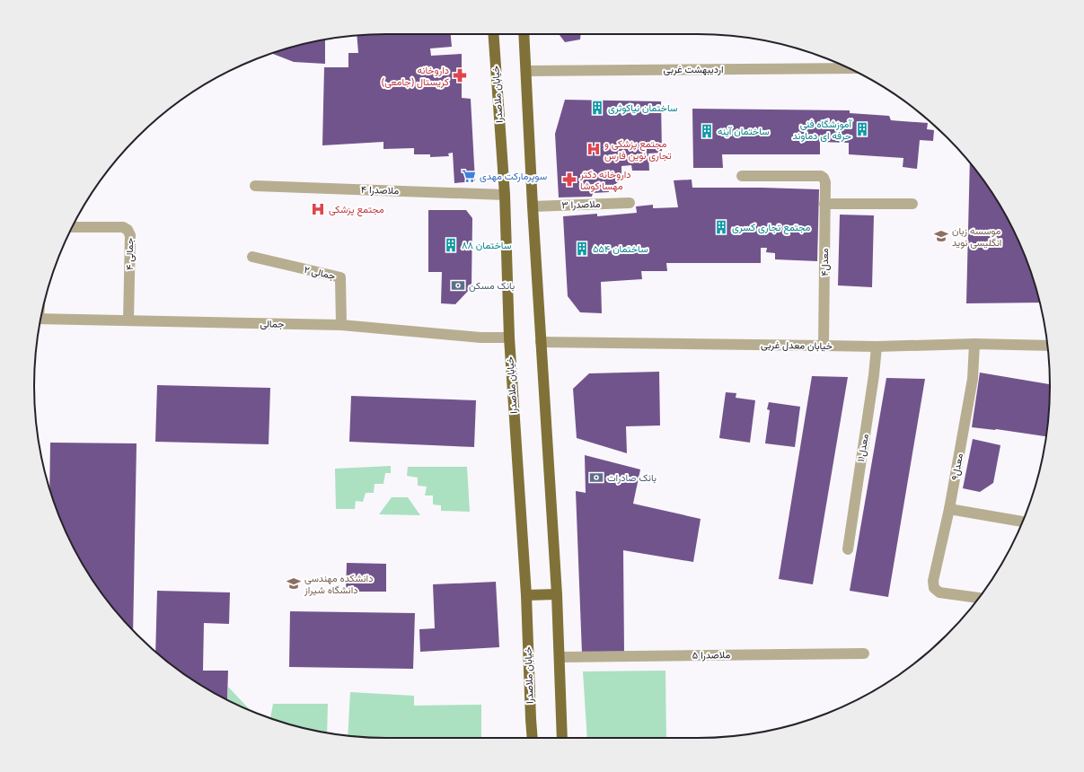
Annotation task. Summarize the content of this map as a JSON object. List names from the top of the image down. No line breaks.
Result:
{"streets":{"main road":["خیابان ملاصدرا"],"street":["اردیبهشت غربی","۴ ملاصدرا","۳ ملاصدرا","۴ جمالی","معدل۴","۲ جمالی","جمالی","خیابان معدل غربی","معدل۱۱","معدل۹","۵ ملاصدرا"]},"crossings":[["خیابان ملاصدرا","۴ ملاصدرا"],["خیابان ملاصدرا","جمالی"],["۴ جمالی","جمالی"],["معدل۴","خیابان معدل غربی"],["۲ جمالی","جمالی"],["خیابان معدل غربی","معدل۱۱"],["خیابان معدل غربی","معدل۹"]],"places":{"pharmacy":["داروخانه کریستال (جامعی)","داروخانه دکتر مهسا کوشا"],"building":["ساختمان نیاکوثری","آموزشگاه فنی حرفه ای دماوند","ساختمان آینه","مجتمع تجاری کسری","ساختمان ۸۸","ساختمان ۵۵۴"],"hospital":["مجتمع پزشکی و تجاری نوین فارس","مجتمع پزشکی"],"supermarket":["سوپرمارکت مهدی"],"school or university":["موسسه زبان انگلیسی نوید","دانشکده مهندسی دانشگاه شیراز"],"bank":["بانک مسکن","بانک صادرات"]}}
